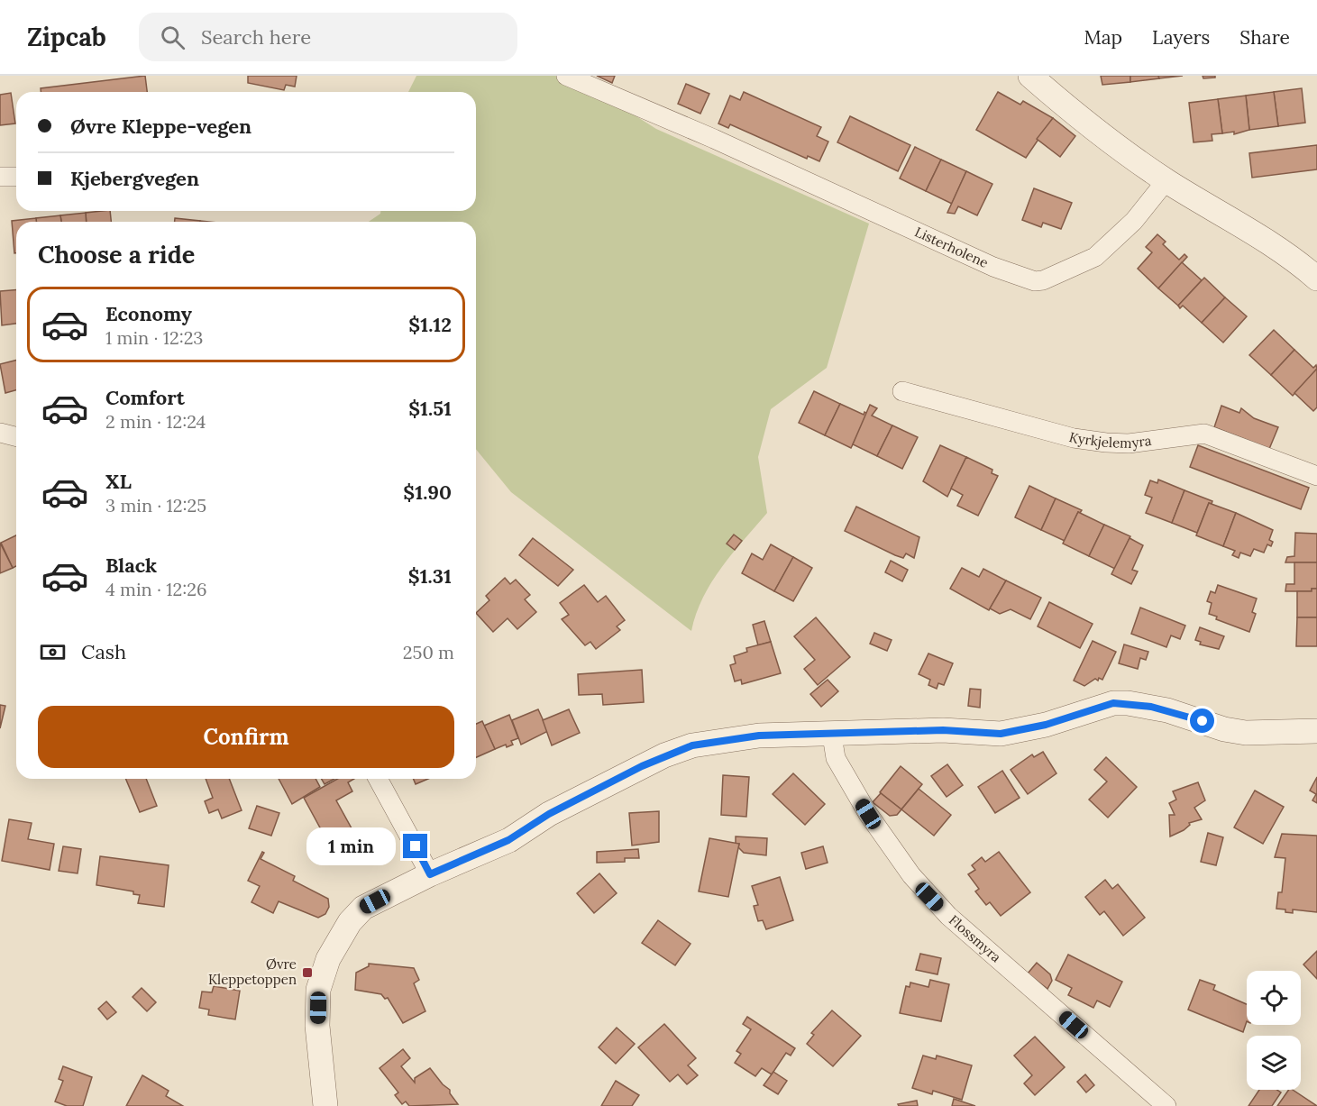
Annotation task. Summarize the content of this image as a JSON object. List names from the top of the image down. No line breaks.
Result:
{"streets":{"street":["Listerholene","Kyrkjelemyra","Flossmyra"]},"places":{"transit":["Øvre Kleppetoppen"]},"page":{"header":"Zipcab","search":"Search here","nav":["Map","Layers","Share"],"banner":["Øvre Kleppe-vegen","Kjebergvegen"],"heading":"Choose a ride","list":[{"name":"Economy","note":"1 min · 12:23","value":"$1.12"},{"name":"Comfort","note":"2 min · 12:24","value":"$1.51"},{"name":"XL","note":"3 min · 12:25","value":"$1.90"},{"name":"Black","note":"4 min · 12:26","value":"$1.31"}],"pay":["Cash","250 m"],"buttons":"Confirm","bubble":"1 min"}}
